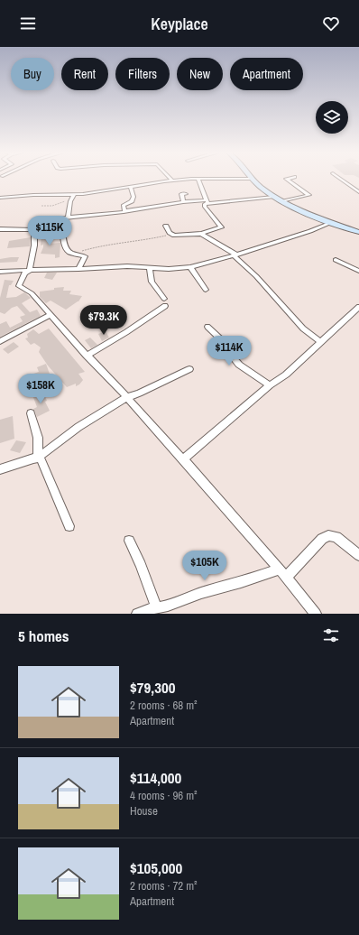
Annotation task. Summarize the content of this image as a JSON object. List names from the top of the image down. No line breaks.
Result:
{"page":{"header":"Keyplace","chip":["Buy","Rent","Filters","New","Apartment"],"price":["$115K","$79.3K","$114K","$158K","$105K"],"heading":"5 homes","list":[{"name":"$79,300","note":"2 rooms · 68 m² · Apartment"},{"name":"$114,000","note":"4 rooms · 96 m² · House"},{"name":"$105,000","note":"2 rooms · 72 m² · Apartment"}]}}
